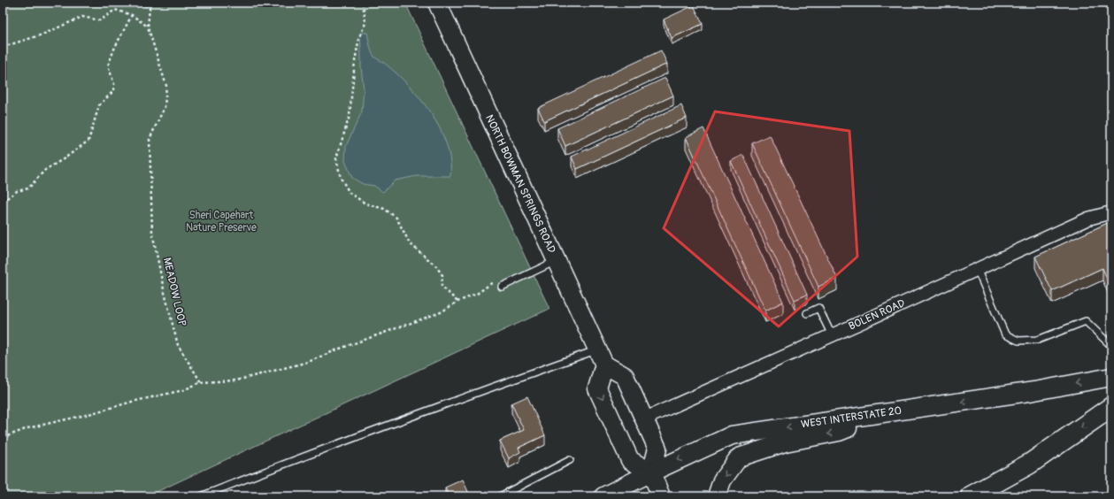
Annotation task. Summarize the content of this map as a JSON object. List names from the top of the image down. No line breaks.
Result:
{"streets":{"main road":["NORTH BOWMAN SPRINGS ROAD","WEST INTERSTATE 20"],"street":["BOLEN ROAD"],"path":["MEADOW LOOP"]},"parks":["Sheri Capehart Nature Preserve"]}
